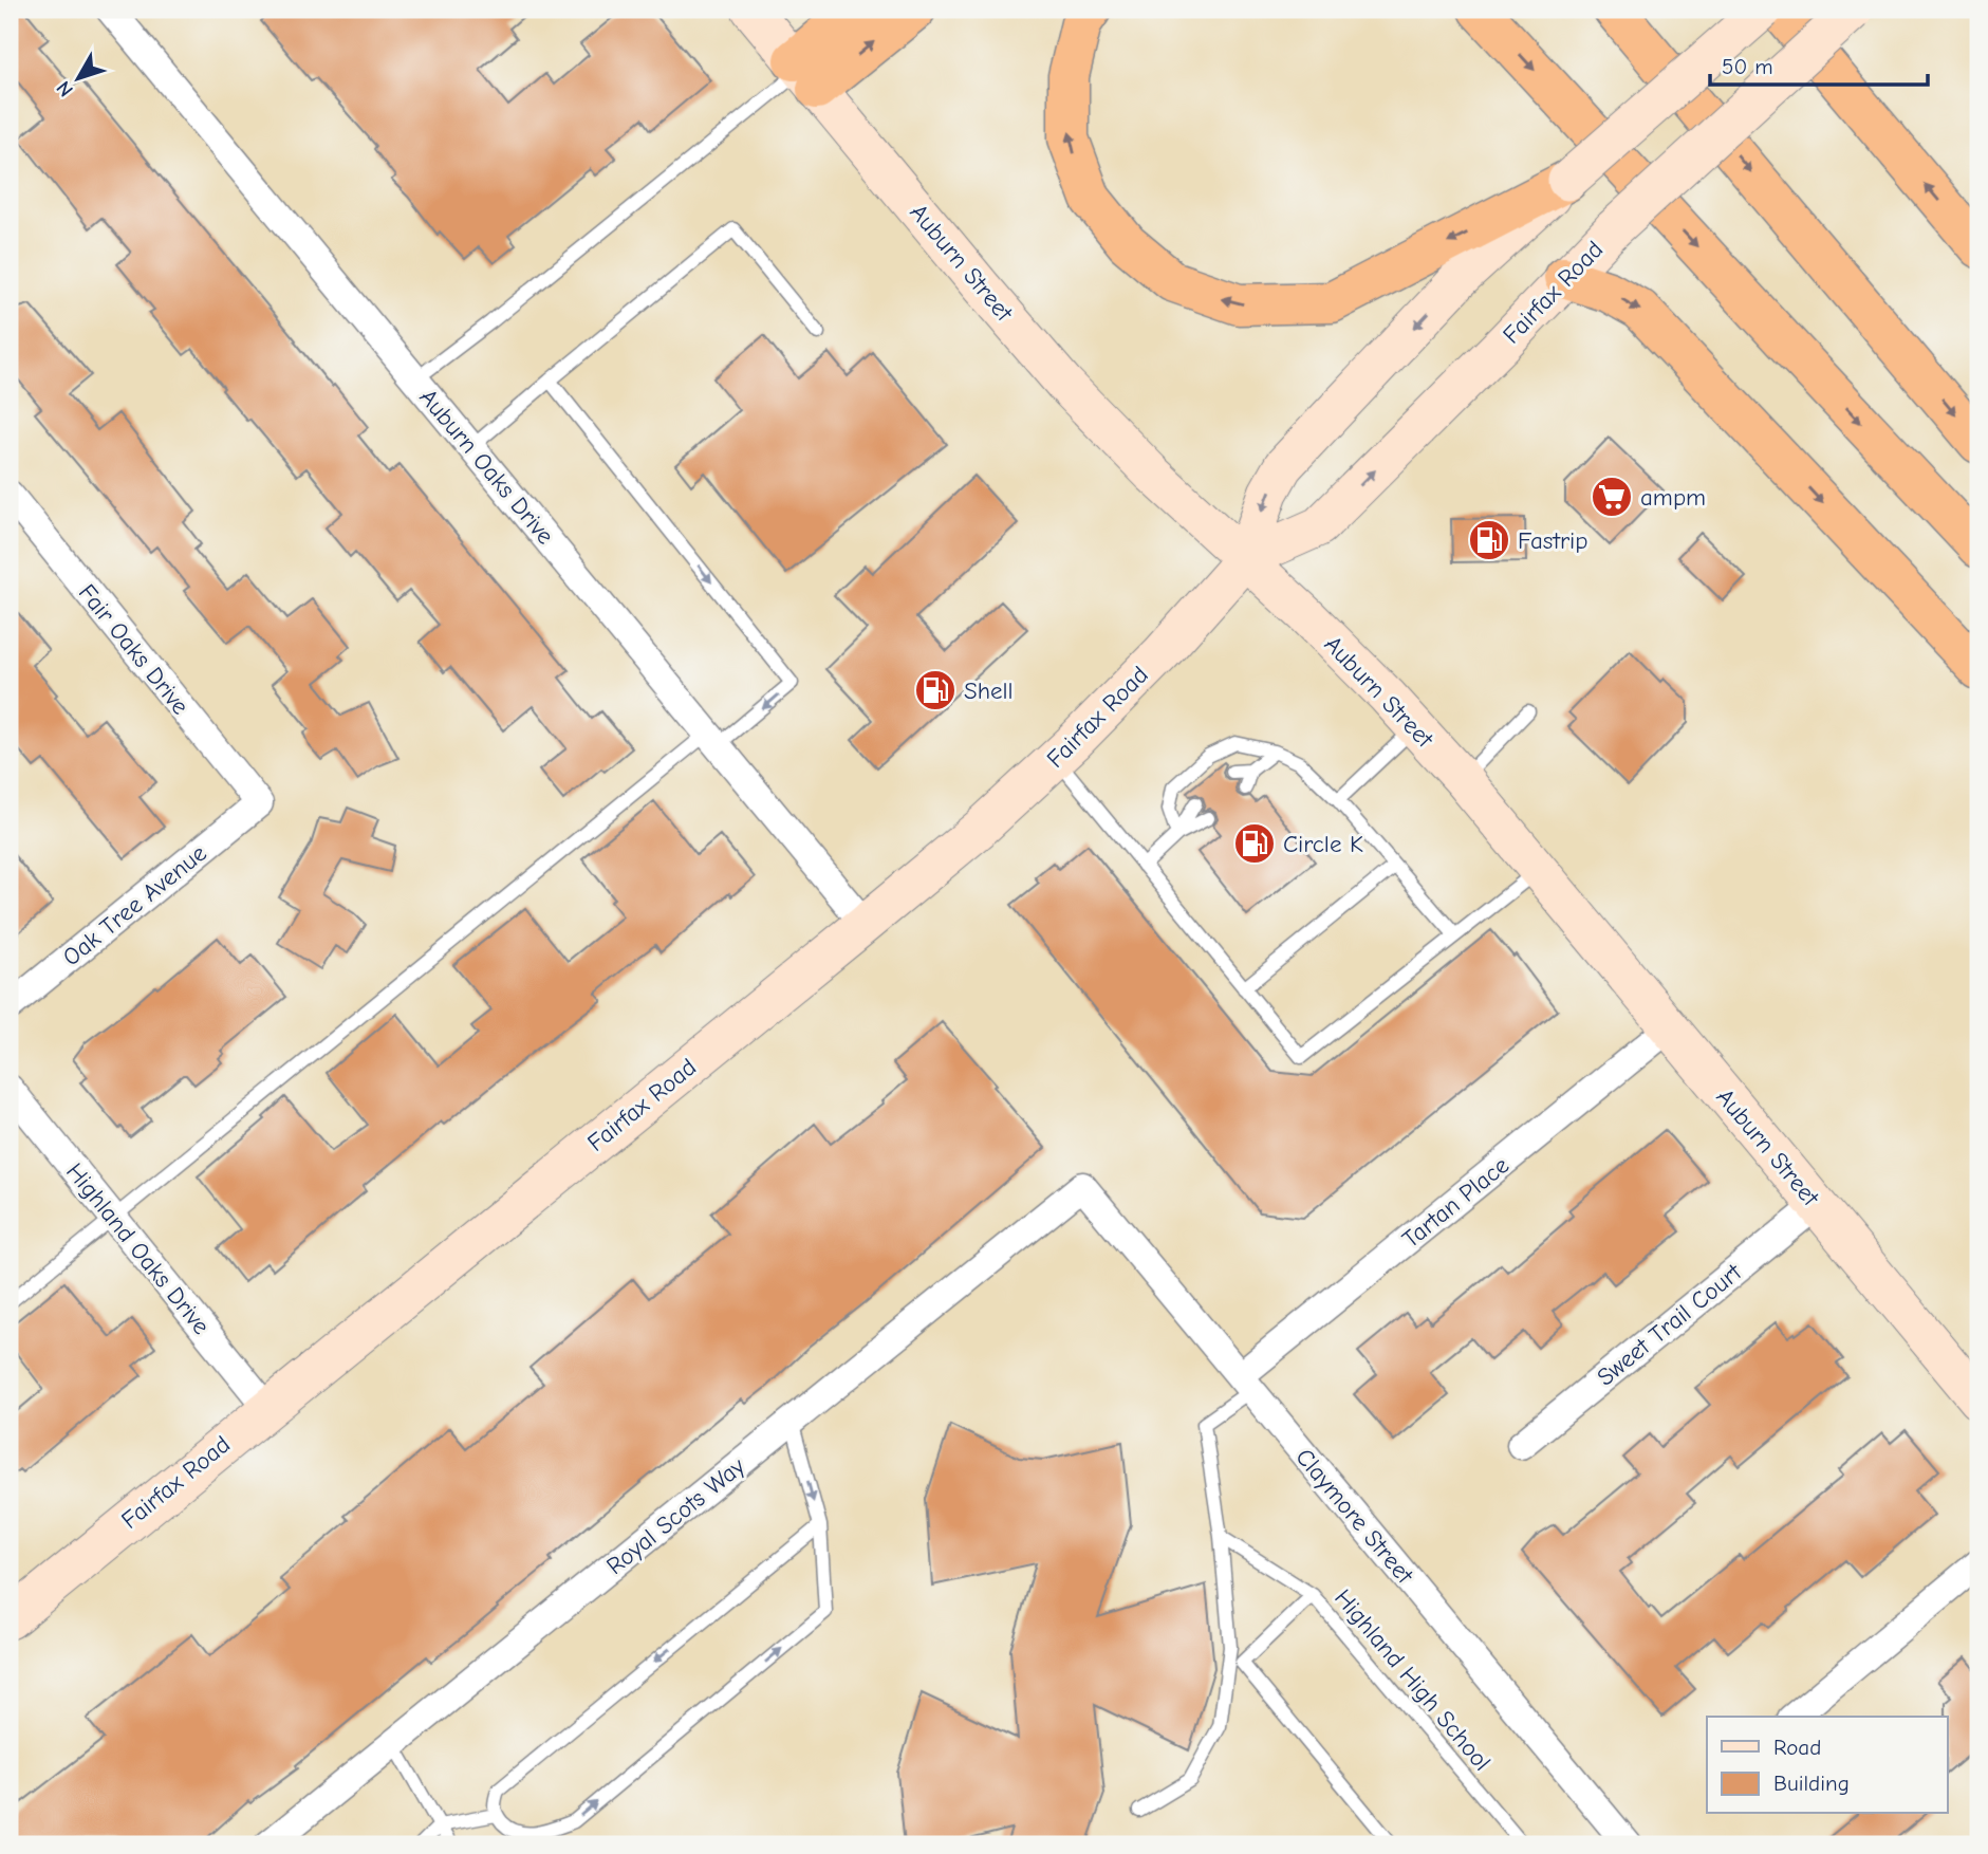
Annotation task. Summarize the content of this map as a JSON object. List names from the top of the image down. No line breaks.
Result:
{"streets":{"main road":["Auburn Street","Fairfax Road"],"street":["Auburn Oaks Drive","Fair Oaks Drive","Oak Tree Avenue","Tartan Place","Highland Oaks Drive","Sweet Trail Court","Royal Scots Way","Claymore Street"],"lane":["Highland High School"]},"crossings":[["Auburn Street","Fairfax Road"],["Auburn Street","Tartan Place"],["Auburn Street","Sweet Trail Court"],["Fairfax Road","Auburn Oaks Drive"],["Fairfax Road","Highland Oaks Drive"],["Fair Oaks Drive","Oak Tree Avenue"],["Tartan Place","Claymore Street"],["Royal Scots Way","Claymore Street"]],"places":{"supermarket":["ampm"],"fuel station":["Fastrip","Shell","Circle K"]},"legend":["Road","Building"],"scale_bar":"50 m","north":"bottom left"}
